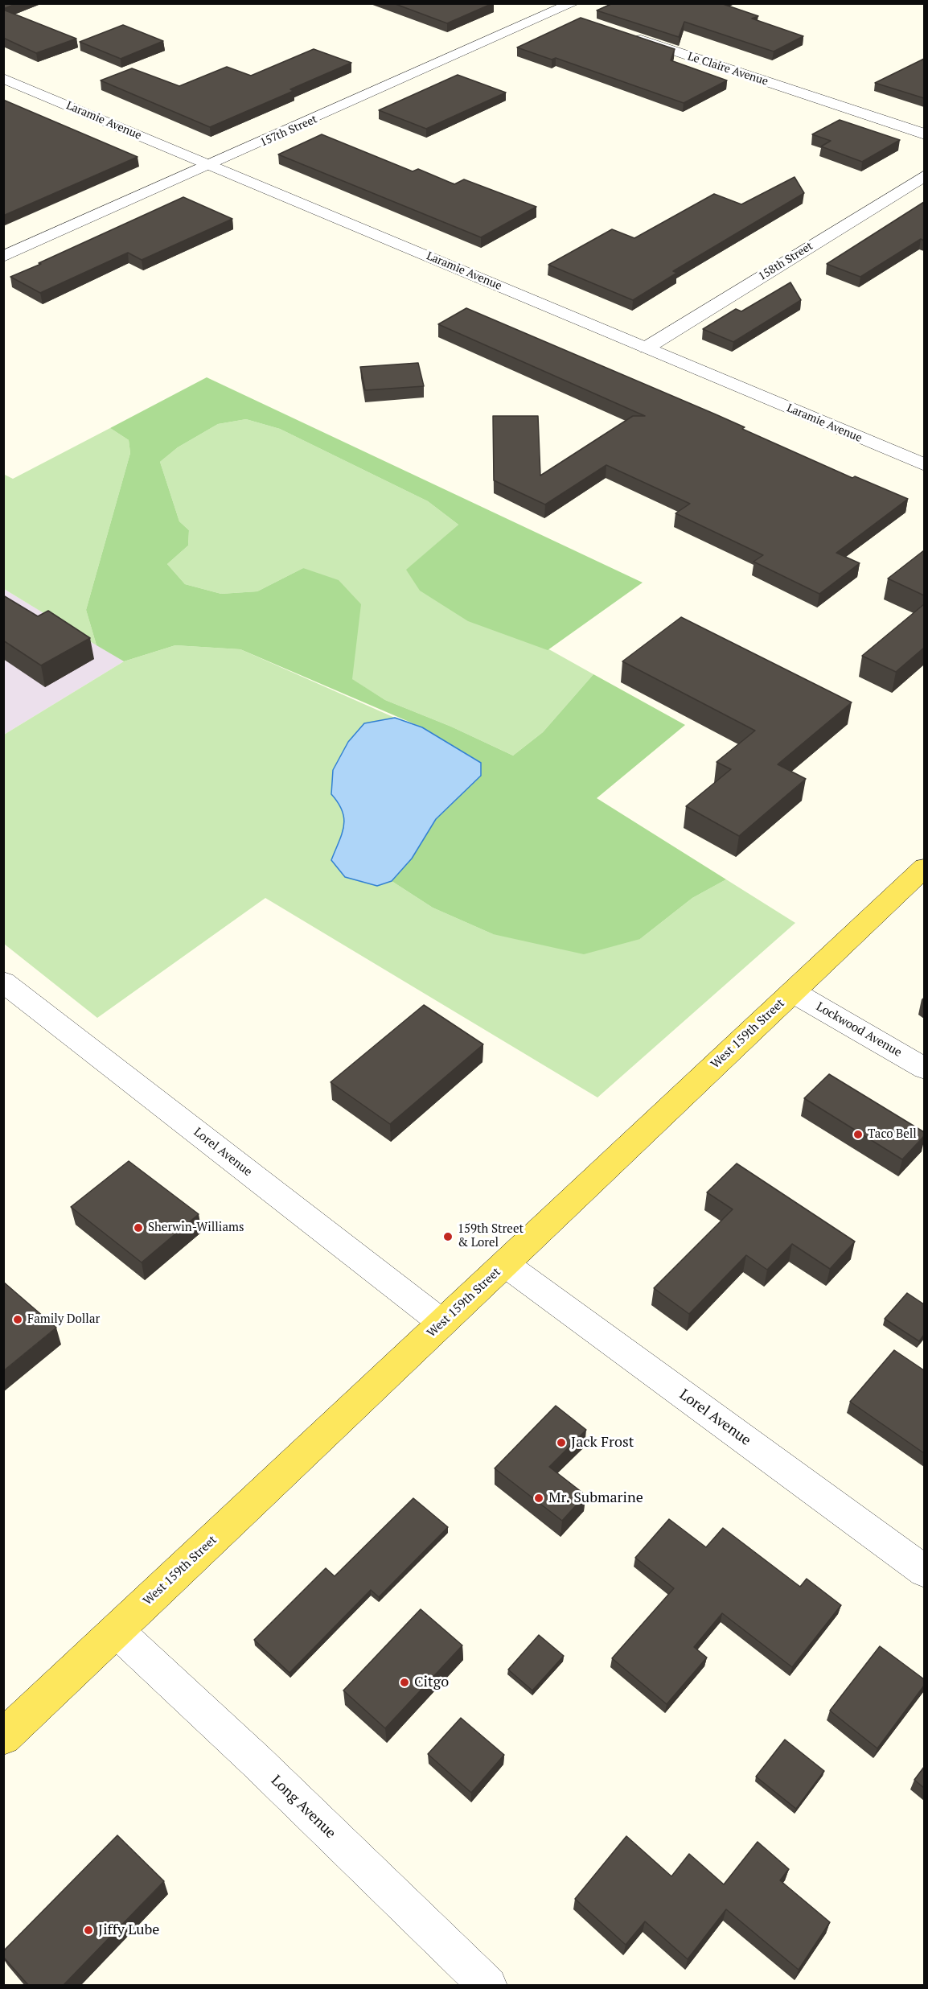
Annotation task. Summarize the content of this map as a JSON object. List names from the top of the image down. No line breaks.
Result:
{"streets":{"main road":["West 159th Street"],"street":["Le Claire Avenue","Laramie Avenue","157th Street","158th Street","Lockwood Avenue","Lorel Avenue","Long Avenue"]},"crossings":[["Laramie Avenue","157th Street"],["Laramie Avenue","158th Street"],["Lockwood Avenue","West 159th Street"],["West 159th Street","Lorel Avenue"],["West 159th Street","Long Avenue"]],"places":["Taco Bell","Sherwin-Williams","159th Street & Lorel","Family Dollar","Jack Frost","Mr. Submarine","Citgo","Jiffy Lube"]}
